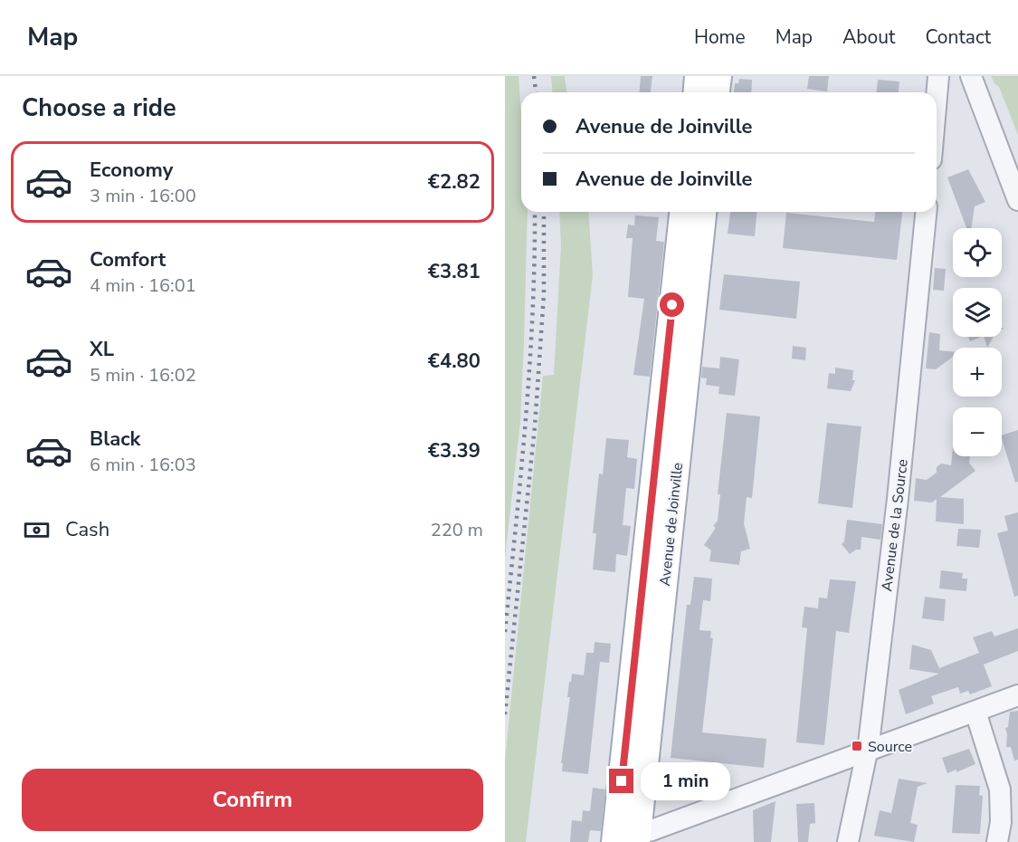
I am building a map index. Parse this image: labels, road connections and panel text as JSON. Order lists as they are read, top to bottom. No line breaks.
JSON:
{"streets":{"main road":["Avenue de Joinville"],"street":["Avenue de la Source"]},"places":{"transit":["Source"]},"page":{"header":"Map","nav":["Home","Map","About","Contact"],"heading":"Choose a ride","banner":["Avenue de Joinville","Avenue de Joinville"],"list":[{"name":"Economy","note":"3 min · 16:00","value":"€2.82"},{"name":"Comfort","note":"4 min · 16:01","value":"€3.81"},{"name":"XL","note":"5 min · 16:02","value":"€4.80"},{"name":"Black","note":"6 min · 16:03","value":"€3.39"}],"map_buttons":["+","−"],"pay":["Cash","220 m"],"buttons":"Confirm","bubble":"1 min"}}
